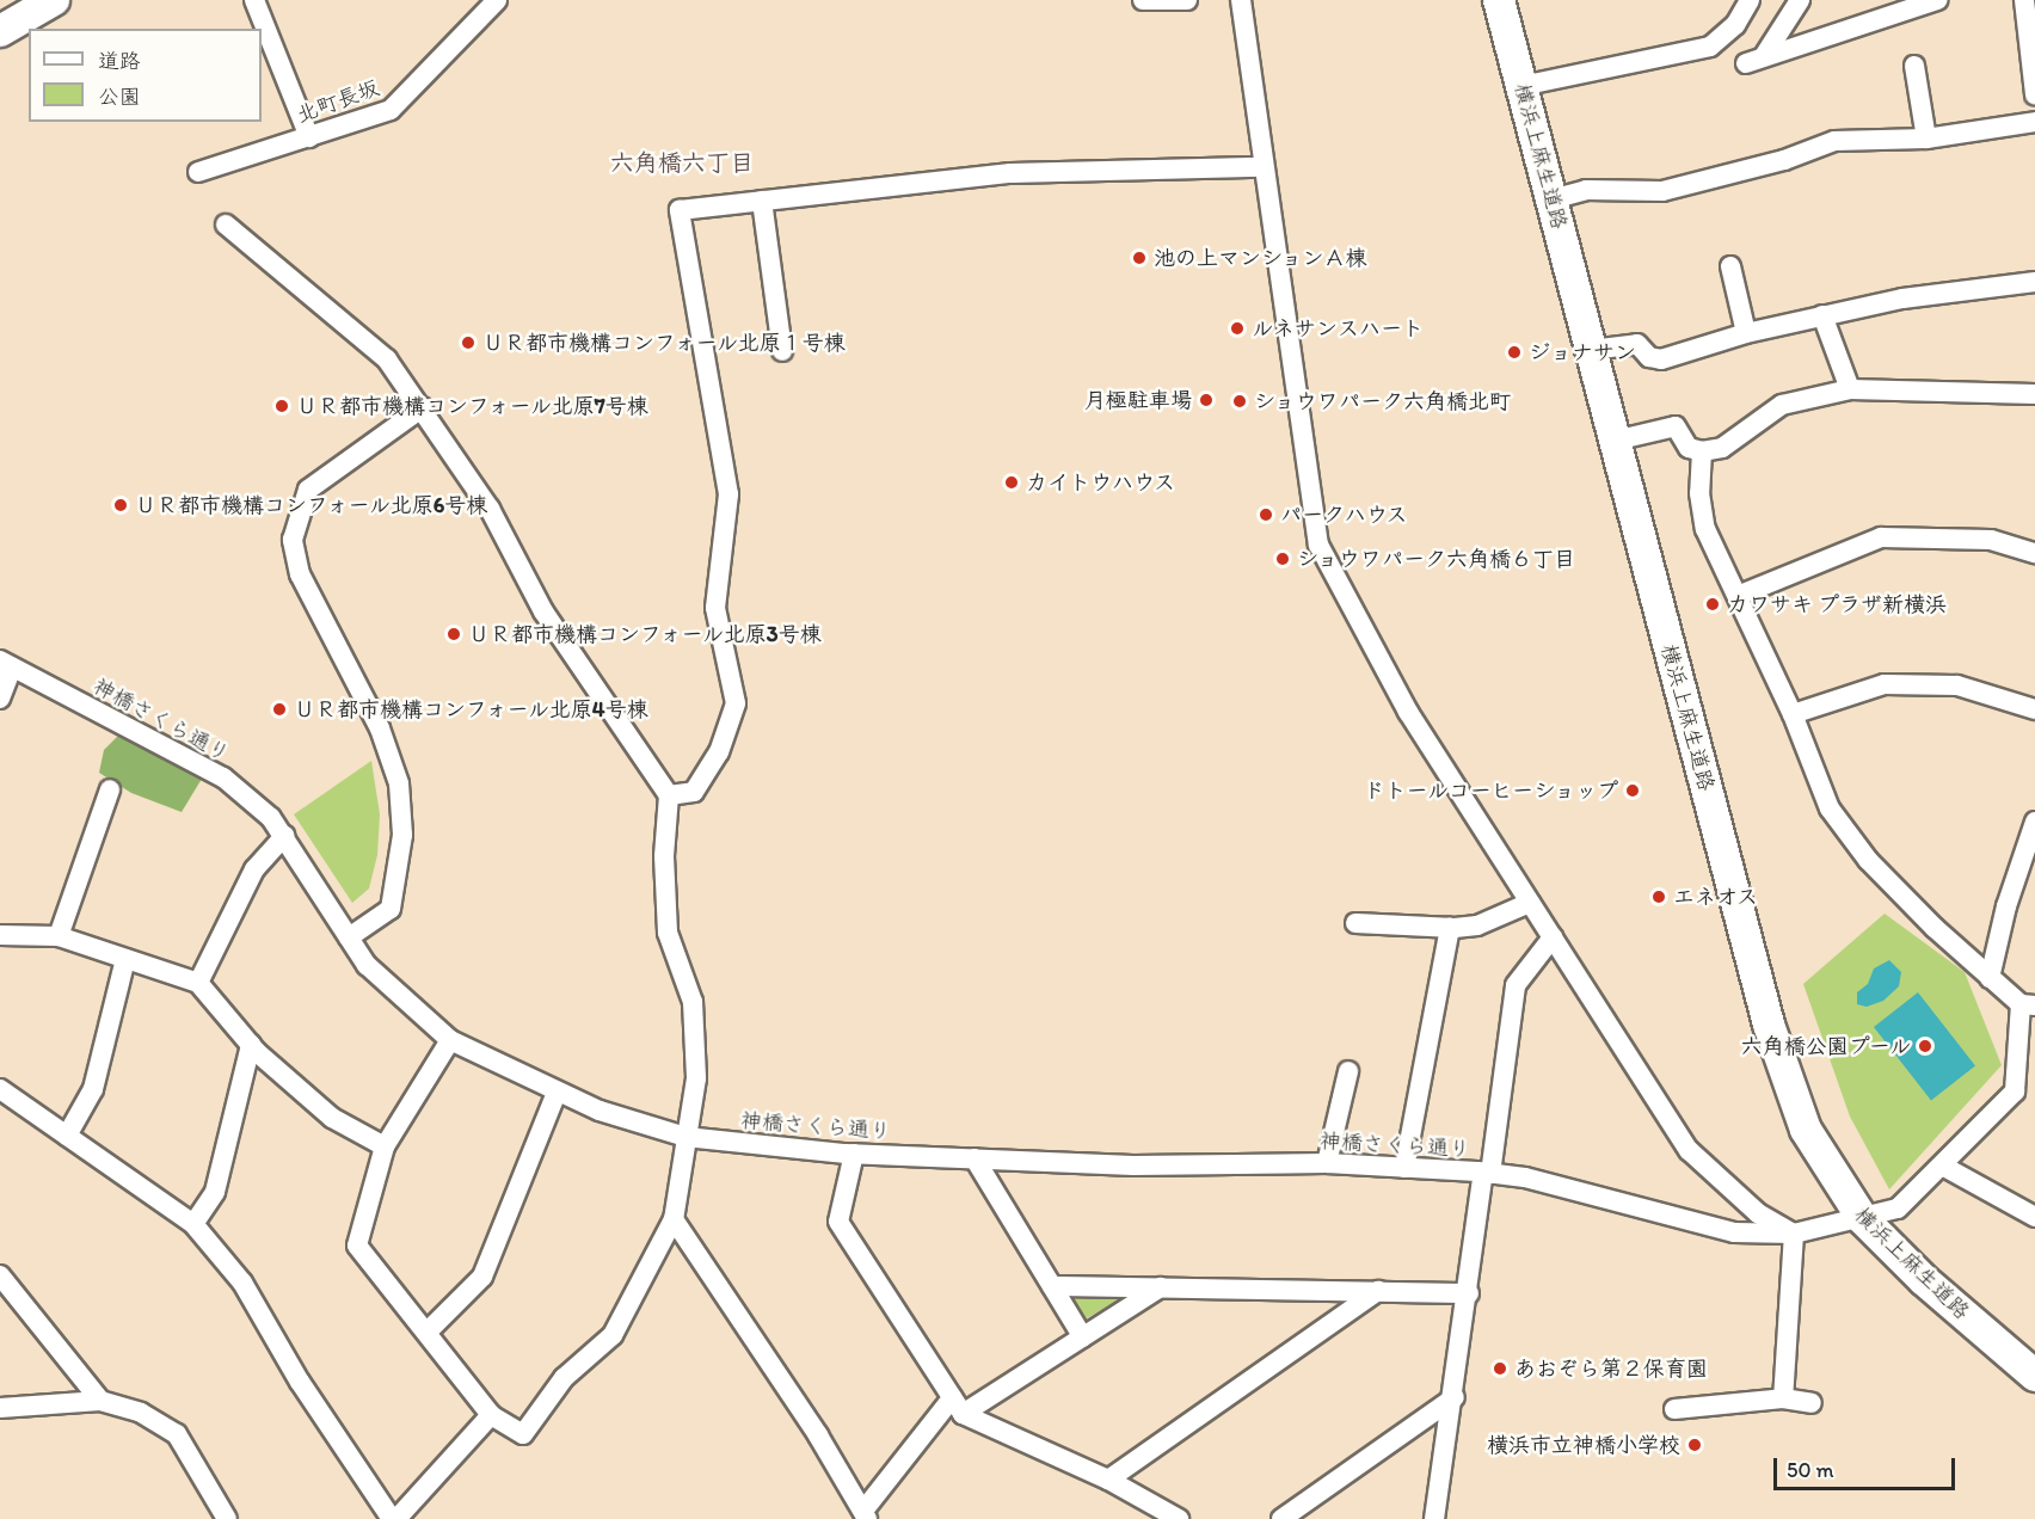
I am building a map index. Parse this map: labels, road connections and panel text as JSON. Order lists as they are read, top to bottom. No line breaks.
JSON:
{"streets":{"main road":["横浜上麻生道路"],"street":["北町長坂","神橋さくら通り"]},"crossings":[["横浜上麻生道路","神橋さくら通り"]],"districts":["六角橋六丁目"],"places":["池の上マンションＡ棟","ルネサンスハート","ＵＲ都市機構コンフォール北原１号棟","ジョナサン","月極駐車場","ショウワパーク六角橋北町","ＵＲ都市機構コンフォール北原7号棟","カイトウハウス","ＵＲ都市機構コンフォール北原6号棟","パークハウス","ショウワパーク六角橋６丁目","カワサキ プラザ新横浜","ＵＲ都市機構コンフォール北原3号棟","ＵＲ都市機構コンフォール北原4号棟","ドトールコーヒーショップ","エネオス","六角橋公園プール","あおぞら第２保育園","横浜市立神橋小学校"],"legend":["道路","公園"],"scale_bar":"50 m"}
